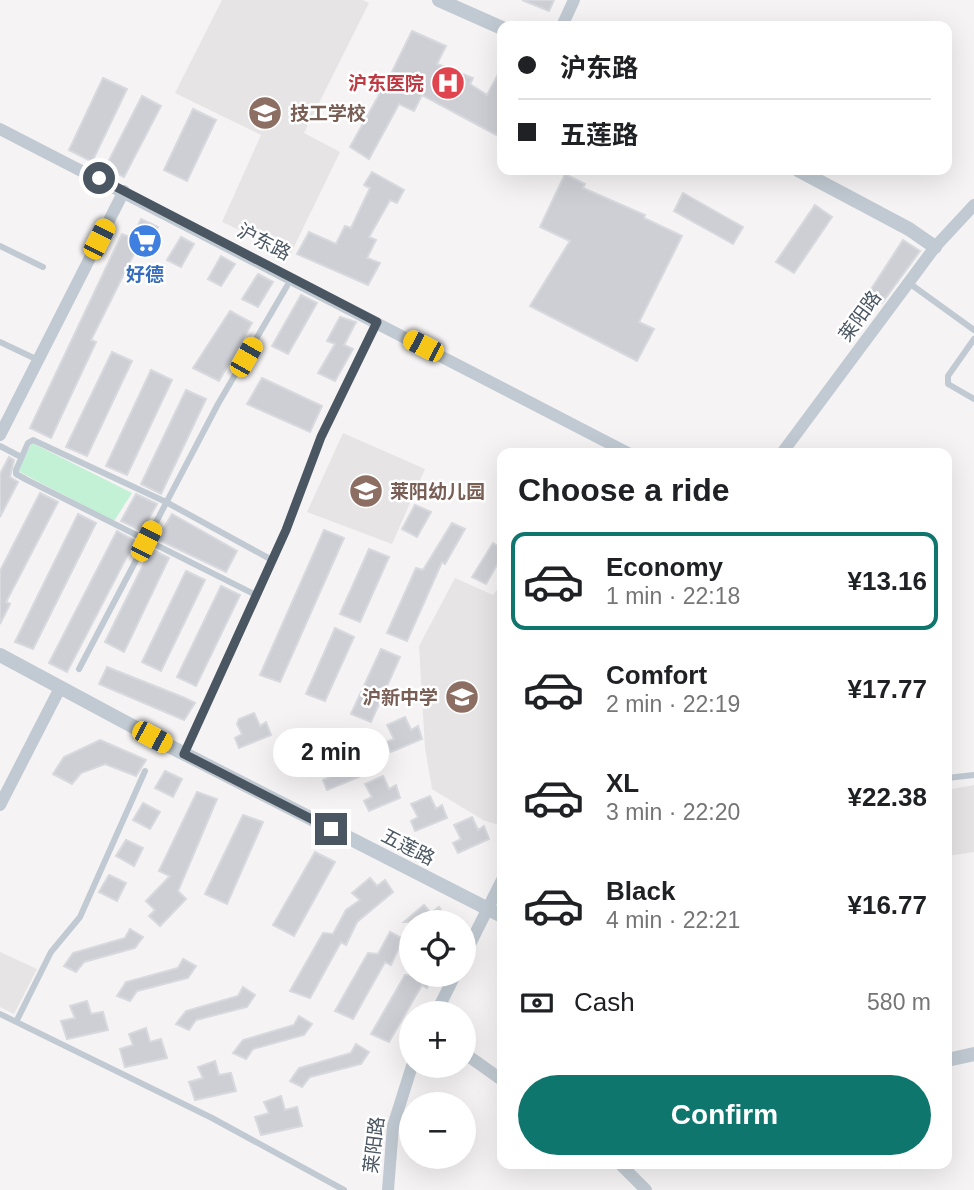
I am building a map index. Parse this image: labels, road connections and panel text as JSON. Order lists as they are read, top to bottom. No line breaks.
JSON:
{"streets":{"street":["沪东路","莱阳路","五莲路"]},"places":{"hospital":["沪东医院"],"school or university":["技工学校","莱阳幼儿园","沪新中学"],"supermarket":["好德"]},"page":{"banner":["沪东路","五莲路"],"heading":"Choose a ride","list":[{"name":"Economy","note":"1 min · 22:18","value":"¥13.16"},{"name":"Comfort","note":"2 min · 22:19","value":"¥17.77"},{"name":"XL","note":"3 min · 22:20","value":"¥22.38"},{"name":"Black","note":"4 min · 22:21","value":"¥16.77"}],"bubble":"2 min","map_buttons":["+","−"],"pay":["Cash","580 m"],"buttons":"Confirm"}}
